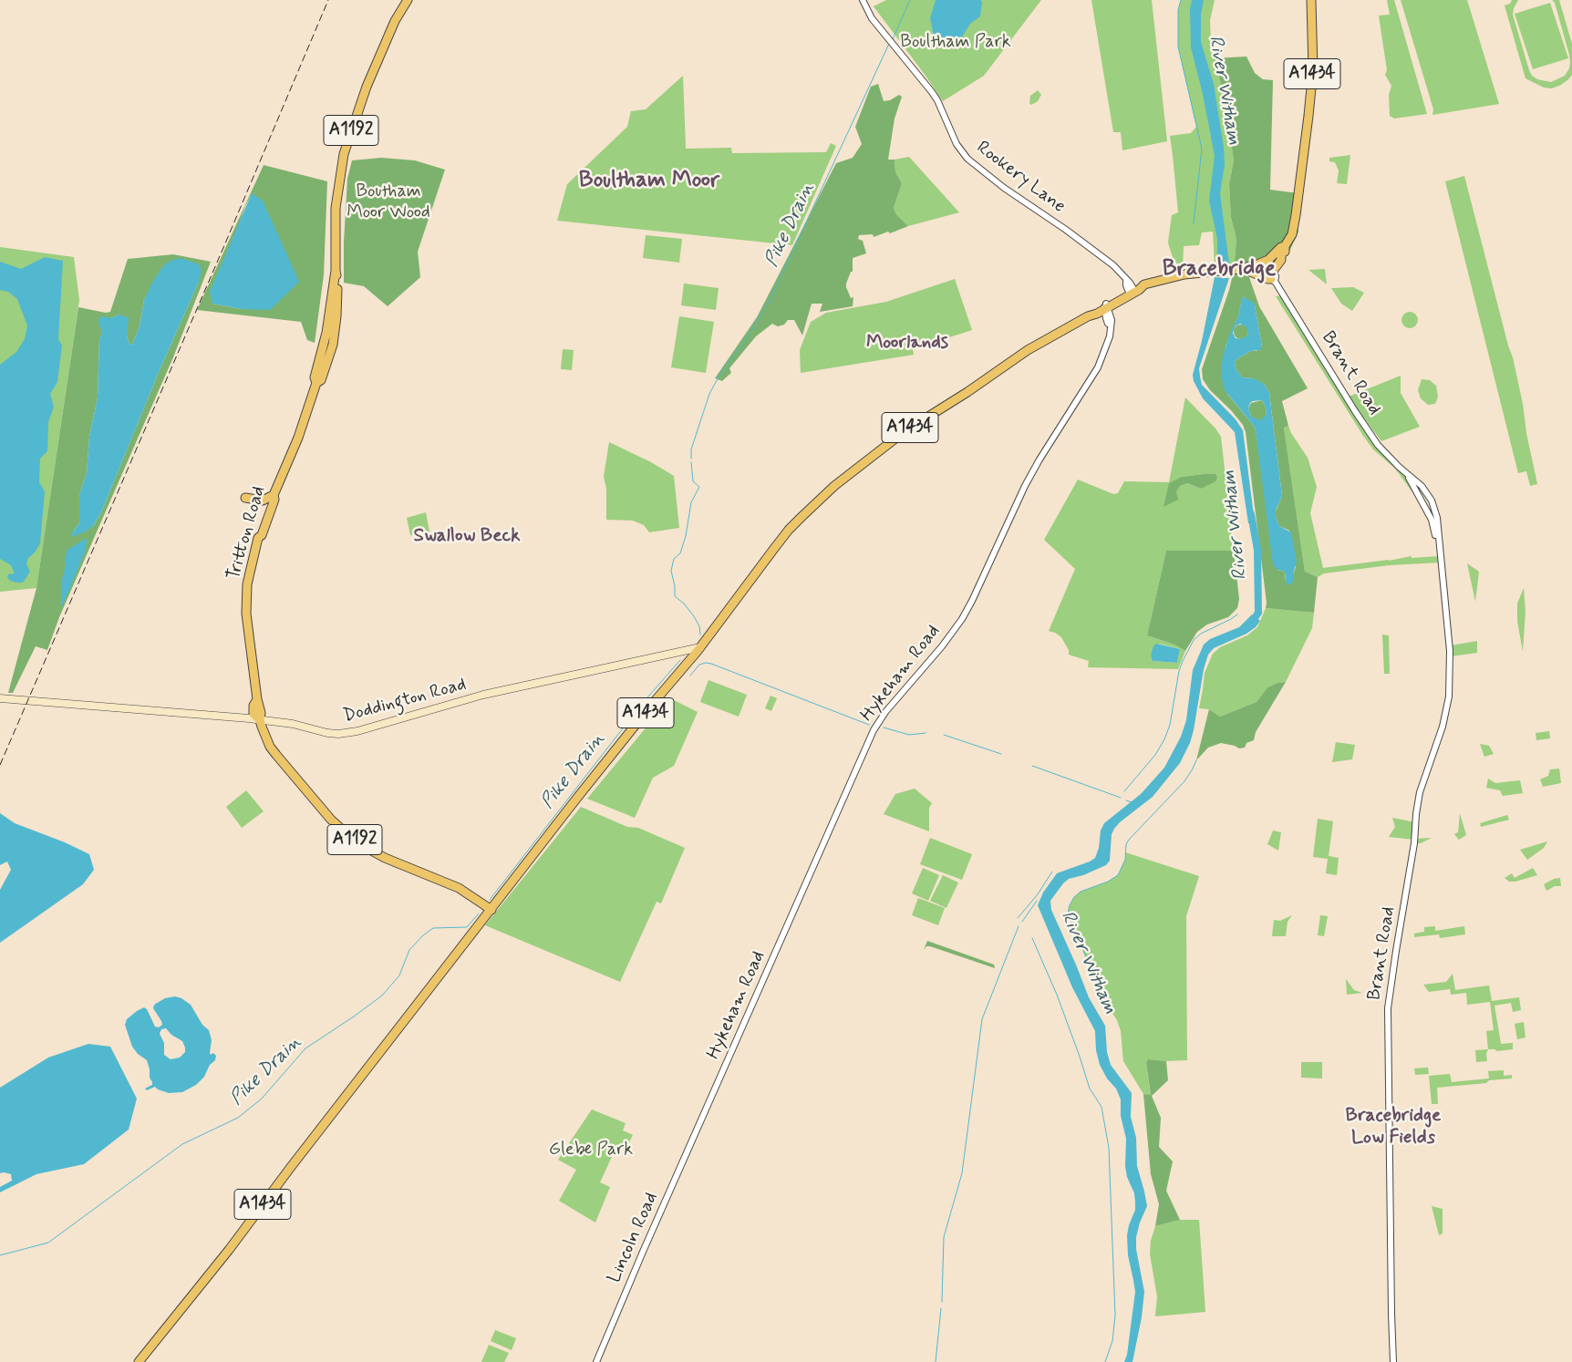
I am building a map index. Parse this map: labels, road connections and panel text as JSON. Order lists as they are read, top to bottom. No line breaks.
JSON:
{"streets":{"main road":["A1434","A1192","Tritton Road","Doddington Road"],"street":["Rookery Lane","Brant Road","Hykeham Road","Lincoln Road"]},"crossings":[["A1434","Rookery Lane"],["A1434","Brant Road"],["A1434","Tritton Road"],["A1434","Doddington Road"],["Tritton Road","Doddington Road"],["Hykeham Road","Lincoln Road"]],"districts":["Boultham Moor","Bracebridge","Moorlands","Swallow Beck","Bracebridge Low Fields"],"water":["River Witham","Pike Drain"],"parks":["Boultham Park","Boutham Moor Wood","Glebe Park"]}
